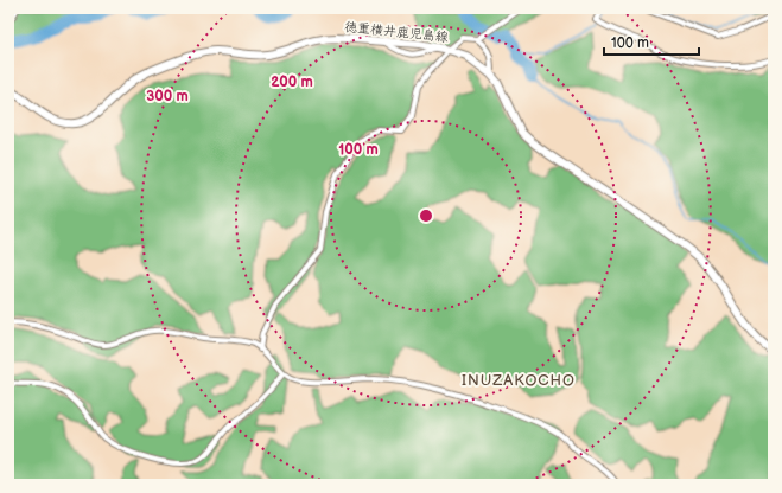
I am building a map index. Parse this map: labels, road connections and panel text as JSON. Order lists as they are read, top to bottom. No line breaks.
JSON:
{"streets":{"main road":["徳重横井鹿児島線"]},"districts":["INUZAKOCHO"],"scale_bar":"100 m","rings":["200 m","300 m","100 m"]}
